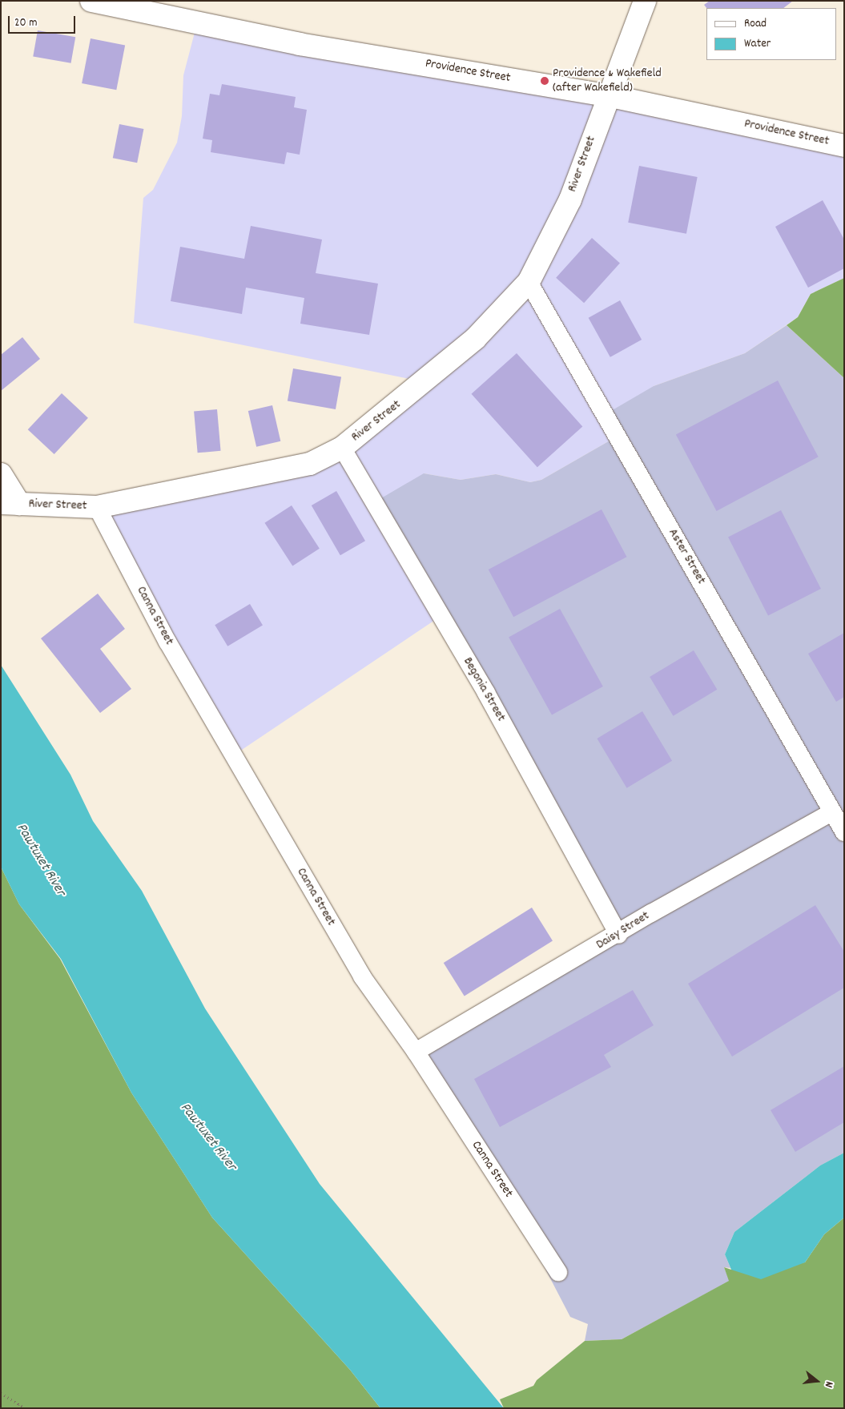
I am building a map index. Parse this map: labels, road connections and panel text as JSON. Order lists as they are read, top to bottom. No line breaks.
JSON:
{"streets":{"main road":["Providence Street","River Street"],"street":["Aster Street","Canna Street","Begonia Street","Daisy Street"]},"crossings":[["Providence Street","River Street"],["River Street","Aster Street"],["River Street","Canna Street"],["River Street","Begonia Street"],["Aster Street","Daisy Street"],["Canna Street","Daisy Street"],["Begonia Street","Daisy Street"]],"water":["Pawtuxet River"],"places":["Providence & Wakefield (after Wakefield)"],"legend":["Road","Water"],"scale_bar":"20 m","north":"right"}
